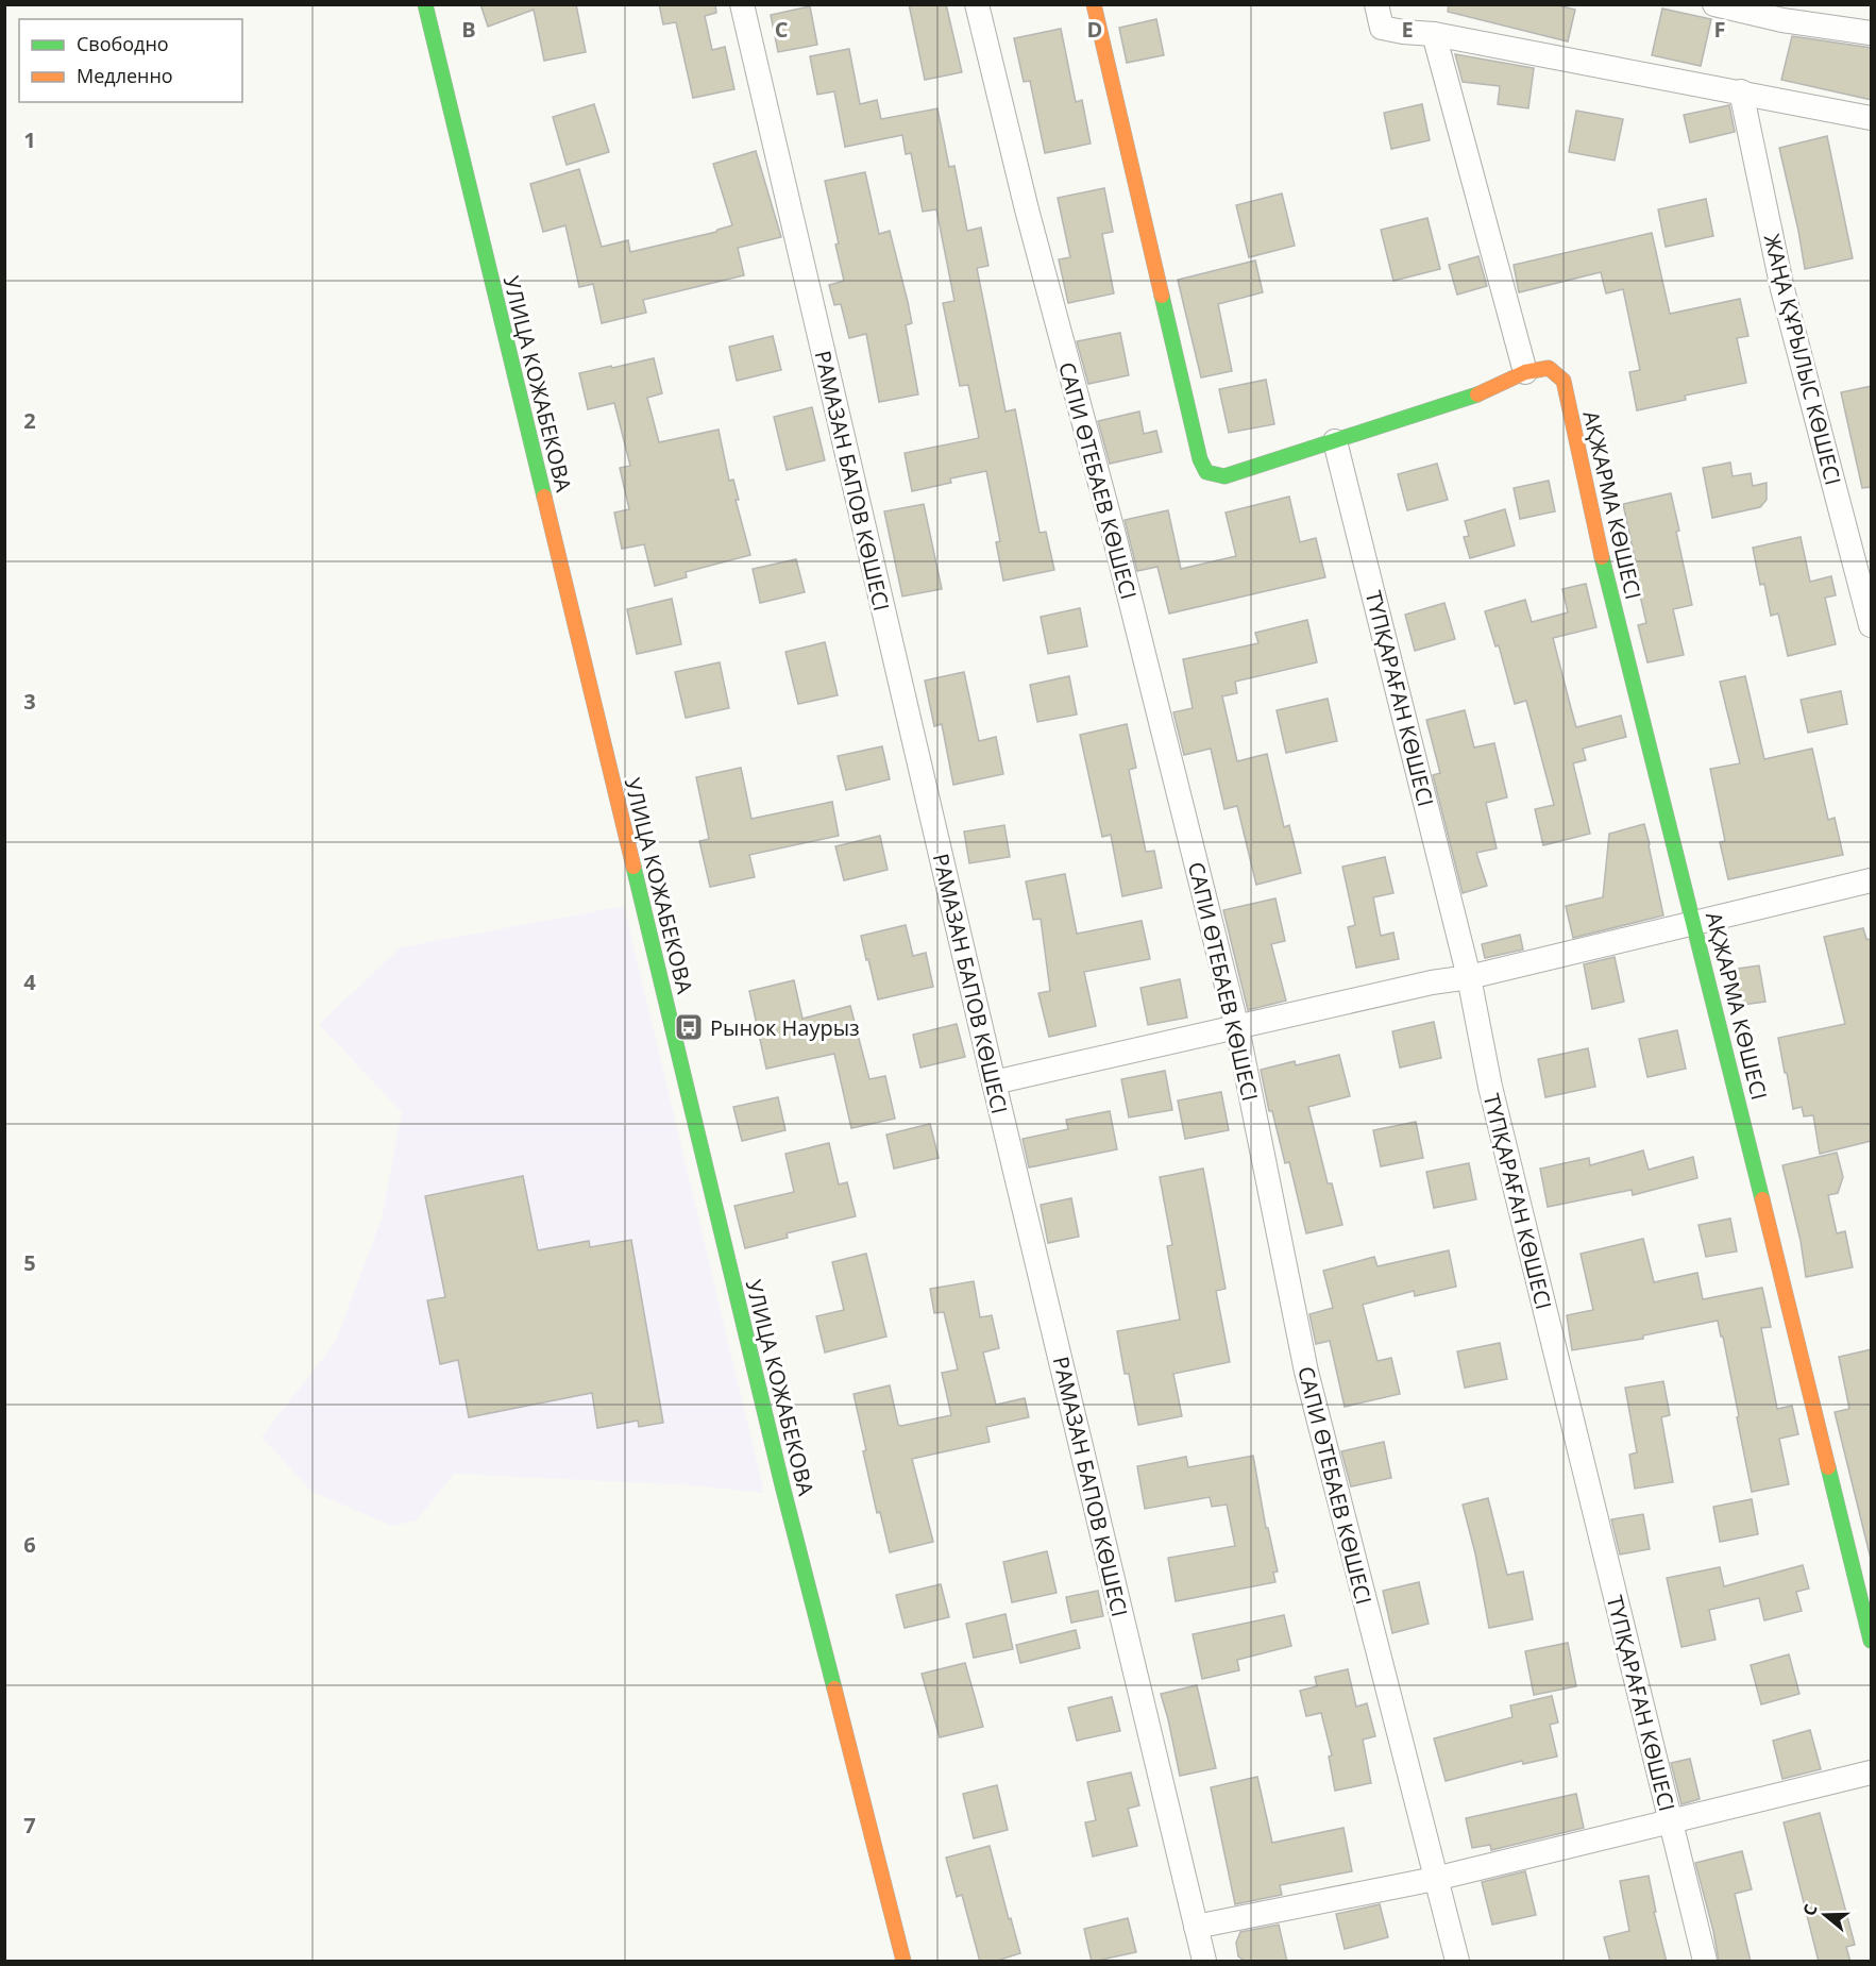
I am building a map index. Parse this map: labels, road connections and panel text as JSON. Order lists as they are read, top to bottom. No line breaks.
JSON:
{"streets":{"street":["ЖАҢА ҚҰРЫЛЫС КӨШЕСІ","УЛИЦА КОЖАБЕКОВА","РАМАЗАН БАПОВ КӨШЕСІ","САПИ ӨТЕБАЕВ КӨШЕСІ","АҚЖАРМА КӨШЕСІ","ТҮПҚАРАҒАН КӨШЕСІ"]},"places":{"bus stop":["Рынок Наурыз"]},"legend":["Свободно","Медленно"],"north":"left","grid":{"columns":["B","C","D","E","F"],"rows":["1","2","3","4","5","6","7"]}}
